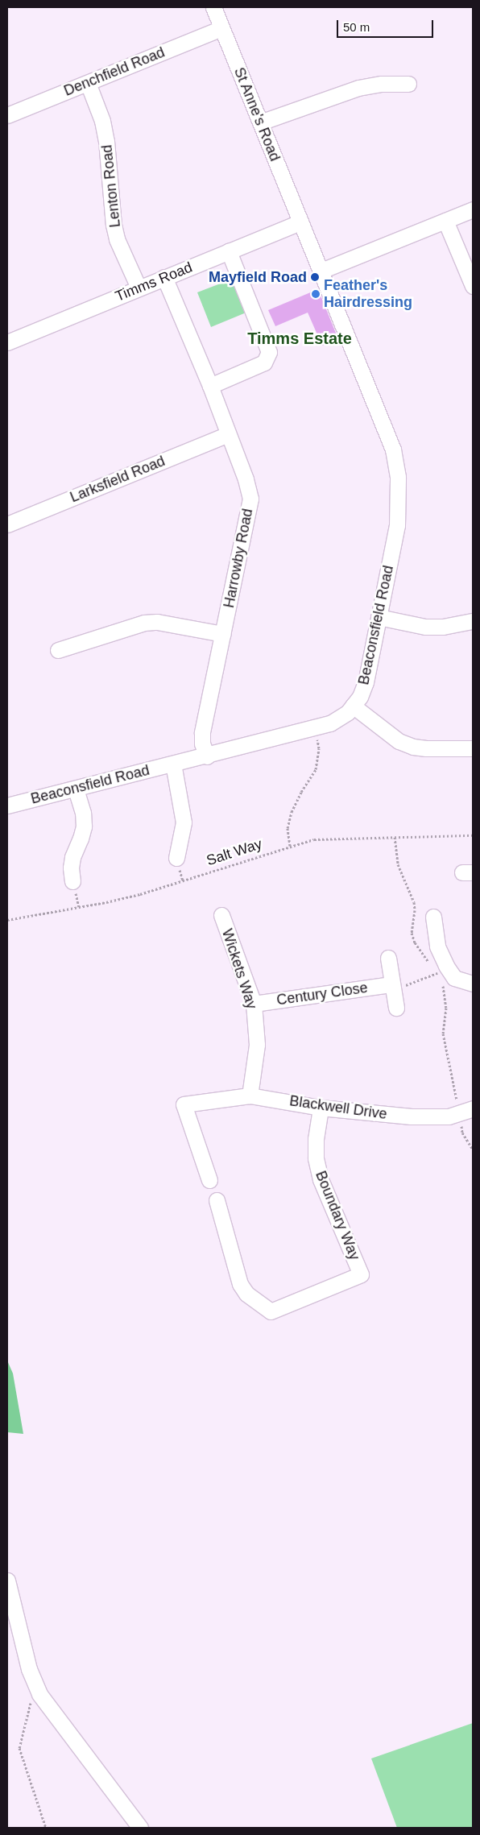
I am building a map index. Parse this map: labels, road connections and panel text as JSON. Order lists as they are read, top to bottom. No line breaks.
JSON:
{"streets":{"street":["Denchfield Road","St Anne's Road","Lenton Road","Timms Road","Larksfield Road","Harrowby Road","Beaconsfield Road","Wickets Way","Century Close","Blackwell Drive","Boundary Way"],"path":["Salt Way"]},"crossings":[["Denchfield Road","St Anne's Road"],["Denchfield Road","Lenton Road"],["St Anne's Road","Timms Road"],["St Anne's Road","Beaconsfield Road"],["Lenton Road","Timms Road"],["Timms Road","Harrowby Road"],["Timms Road","Beaconsfield Road"],["Larksfield Road","Harrowby Road"],["Harrowby Road","Beaconsfield Road"],["Wickets Way","Century Close"],["Wickets Way","Blackwell Drive"],["Blackwell Drive","Boundary Way"]],"districts":["Timms Estate"],"places":["Mayfield Road","Feather's Hairdressing"],"scale_bar":"50 m"}
